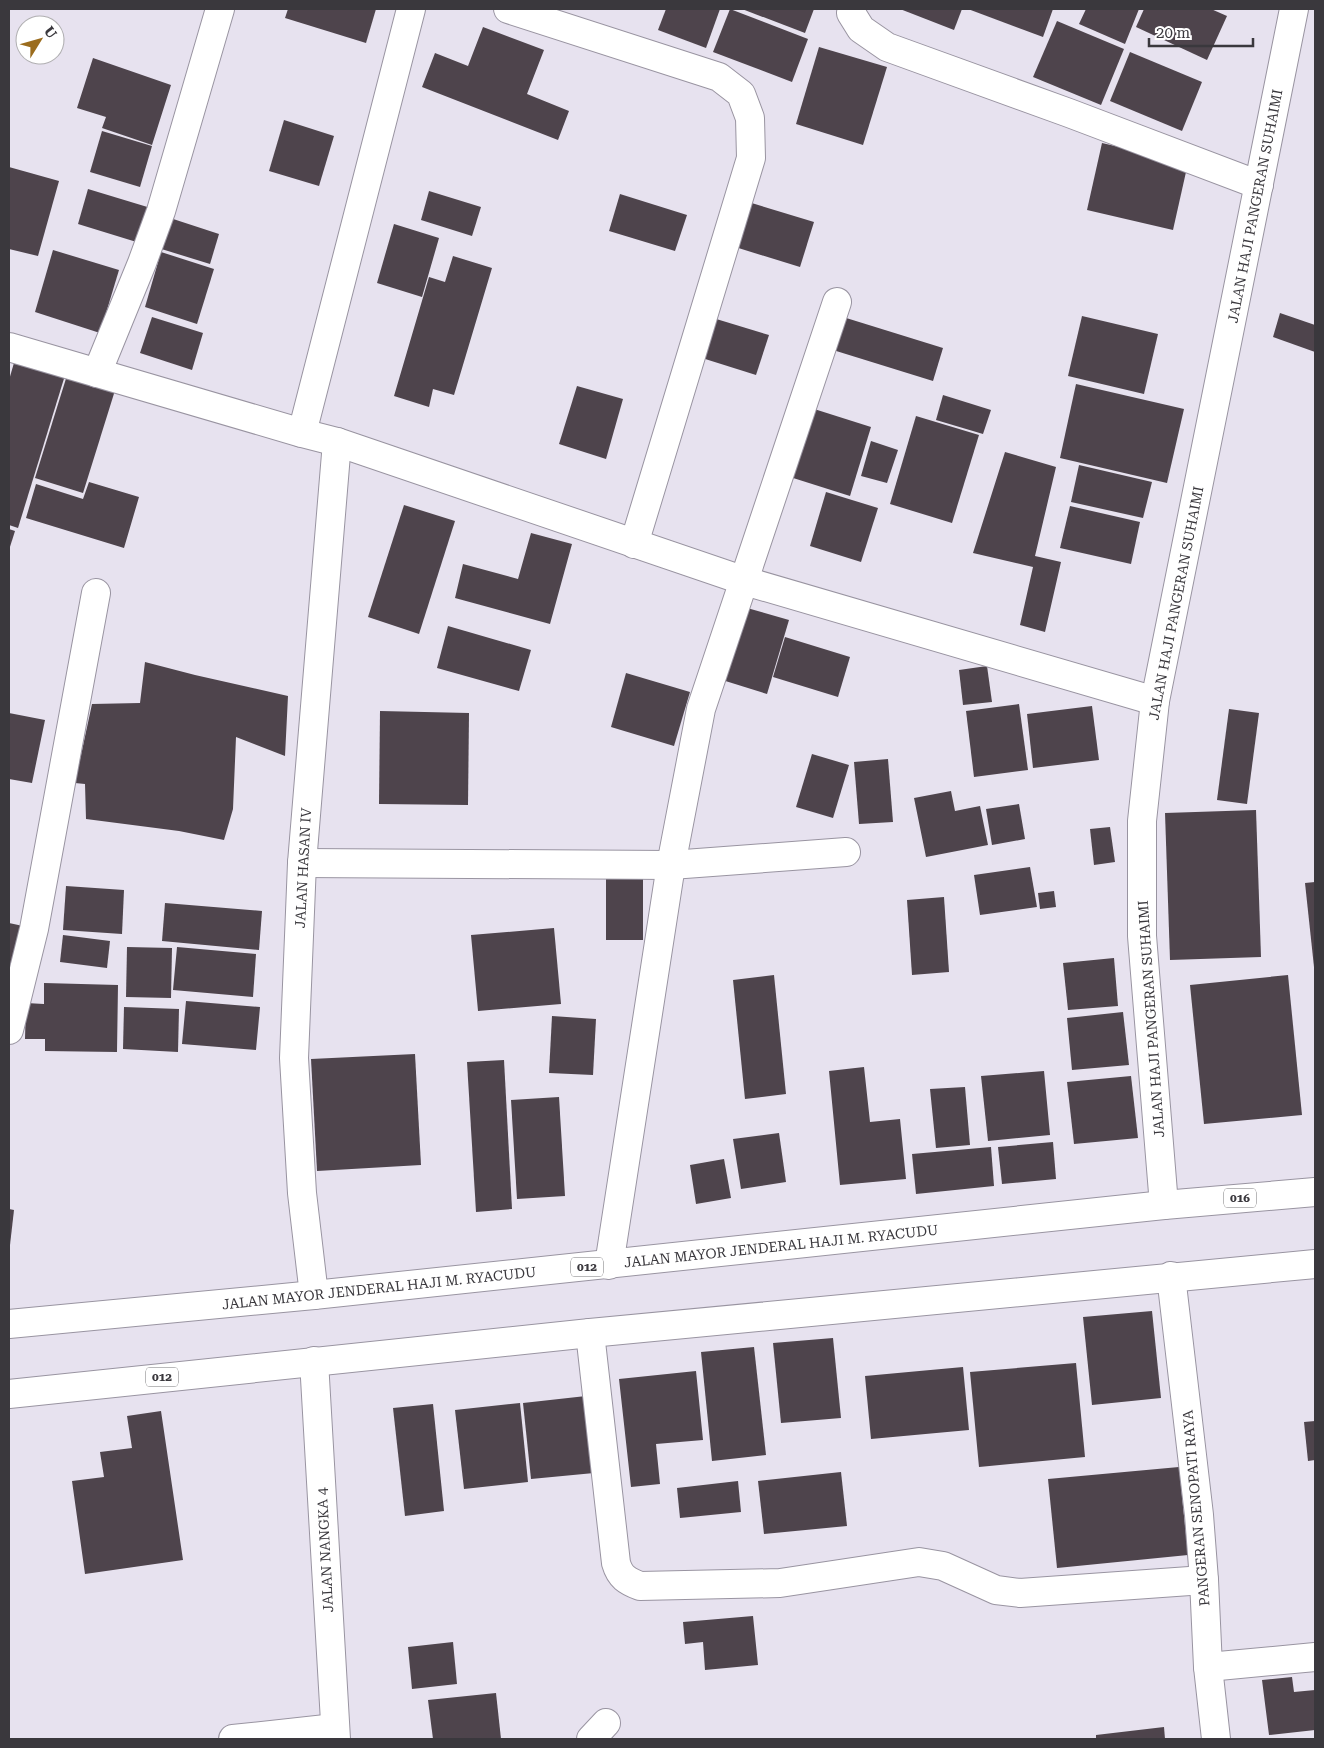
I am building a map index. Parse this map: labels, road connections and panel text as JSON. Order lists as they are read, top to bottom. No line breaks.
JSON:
{"streets":{"street":["JALAN HAJI PANGERAN SUHAIMI","JALAN HASAN IV","016","JALAN MAYOR JENDERAL HAJI M. RYACUDU","012","PANGERAN SENOPATI RAYA","JALAN NANGKA 4"]},"crossings":[["JALAN HAJI PANGERAN SUHAIMI","JALAN MAYOR JENDERAL HAJI M. RYACUDU"],["JALAN HASAN IV","JALAN MAYOR JENDERAL HAJI M. RYACUDU"],["012","PANGERAN SENOPATI RAYA"],["012","JALAN NANGKA 4"]],"scale_bar":"20 m","north":"top right"}
